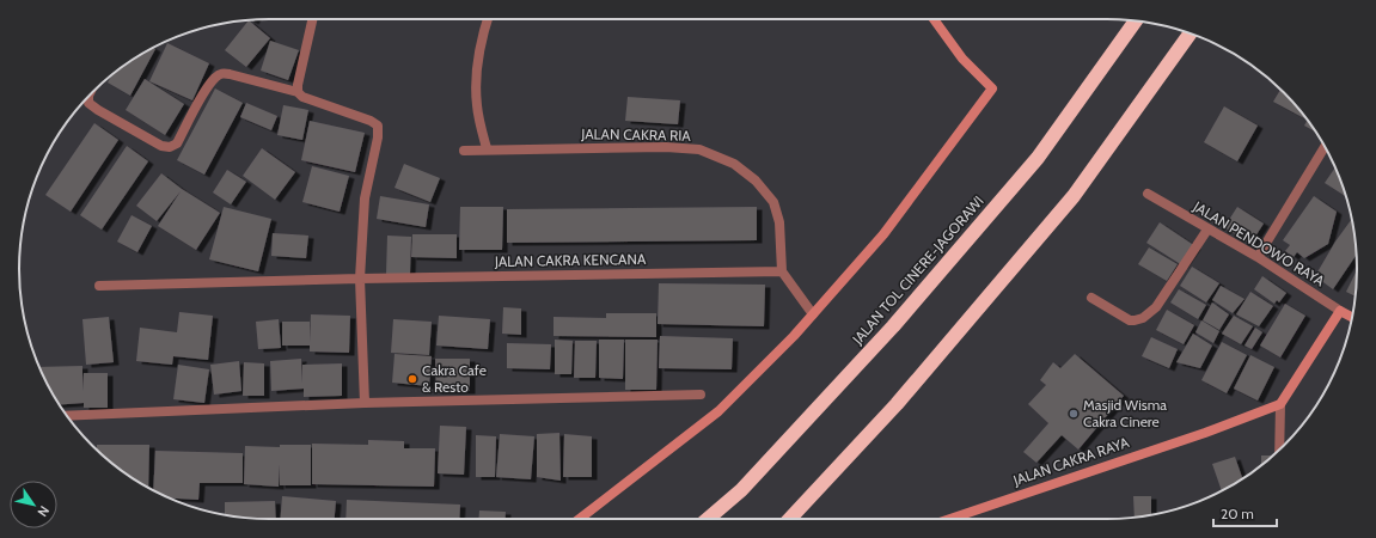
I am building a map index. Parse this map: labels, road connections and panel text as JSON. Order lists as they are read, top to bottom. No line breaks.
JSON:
{"streets":{"highway":["JALAN TOL CINERE-JAGORAWI"],"street":["JALAN CAKRA RIA","JALAN PENDOWO RAYA","JALAN CAKRA KENCANA","JALAN CAKRA RAYA"]},"crossings":[["JALAN CAKRA RIA","JALAN CAKRA KENCANA"]],"places":["Cakra Cafe & Resto","Masjid Wisma Cakra Cinere"],"scale_bar":"20 m","north":"bottom right"}
